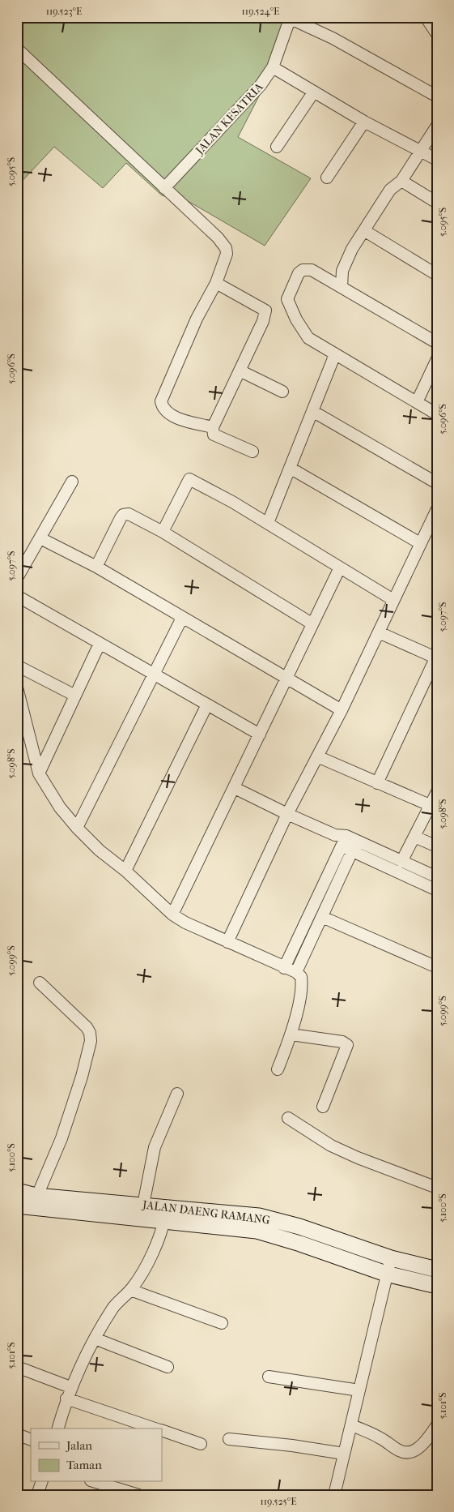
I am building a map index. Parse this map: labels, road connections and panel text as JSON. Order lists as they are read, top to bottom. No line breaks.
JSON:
{"streets":{"main road":["JALAN DAENG RAMANG"],"street":["JALAN KESATRIA"]},"legend":["Jalan","Taman"],"coordinates":["119.523°E","119.524°E","5.095°S","5.096°S","5.097°S","5.098°S","5.099°S","5.100°S","5.101°S","119.525°E"]}
